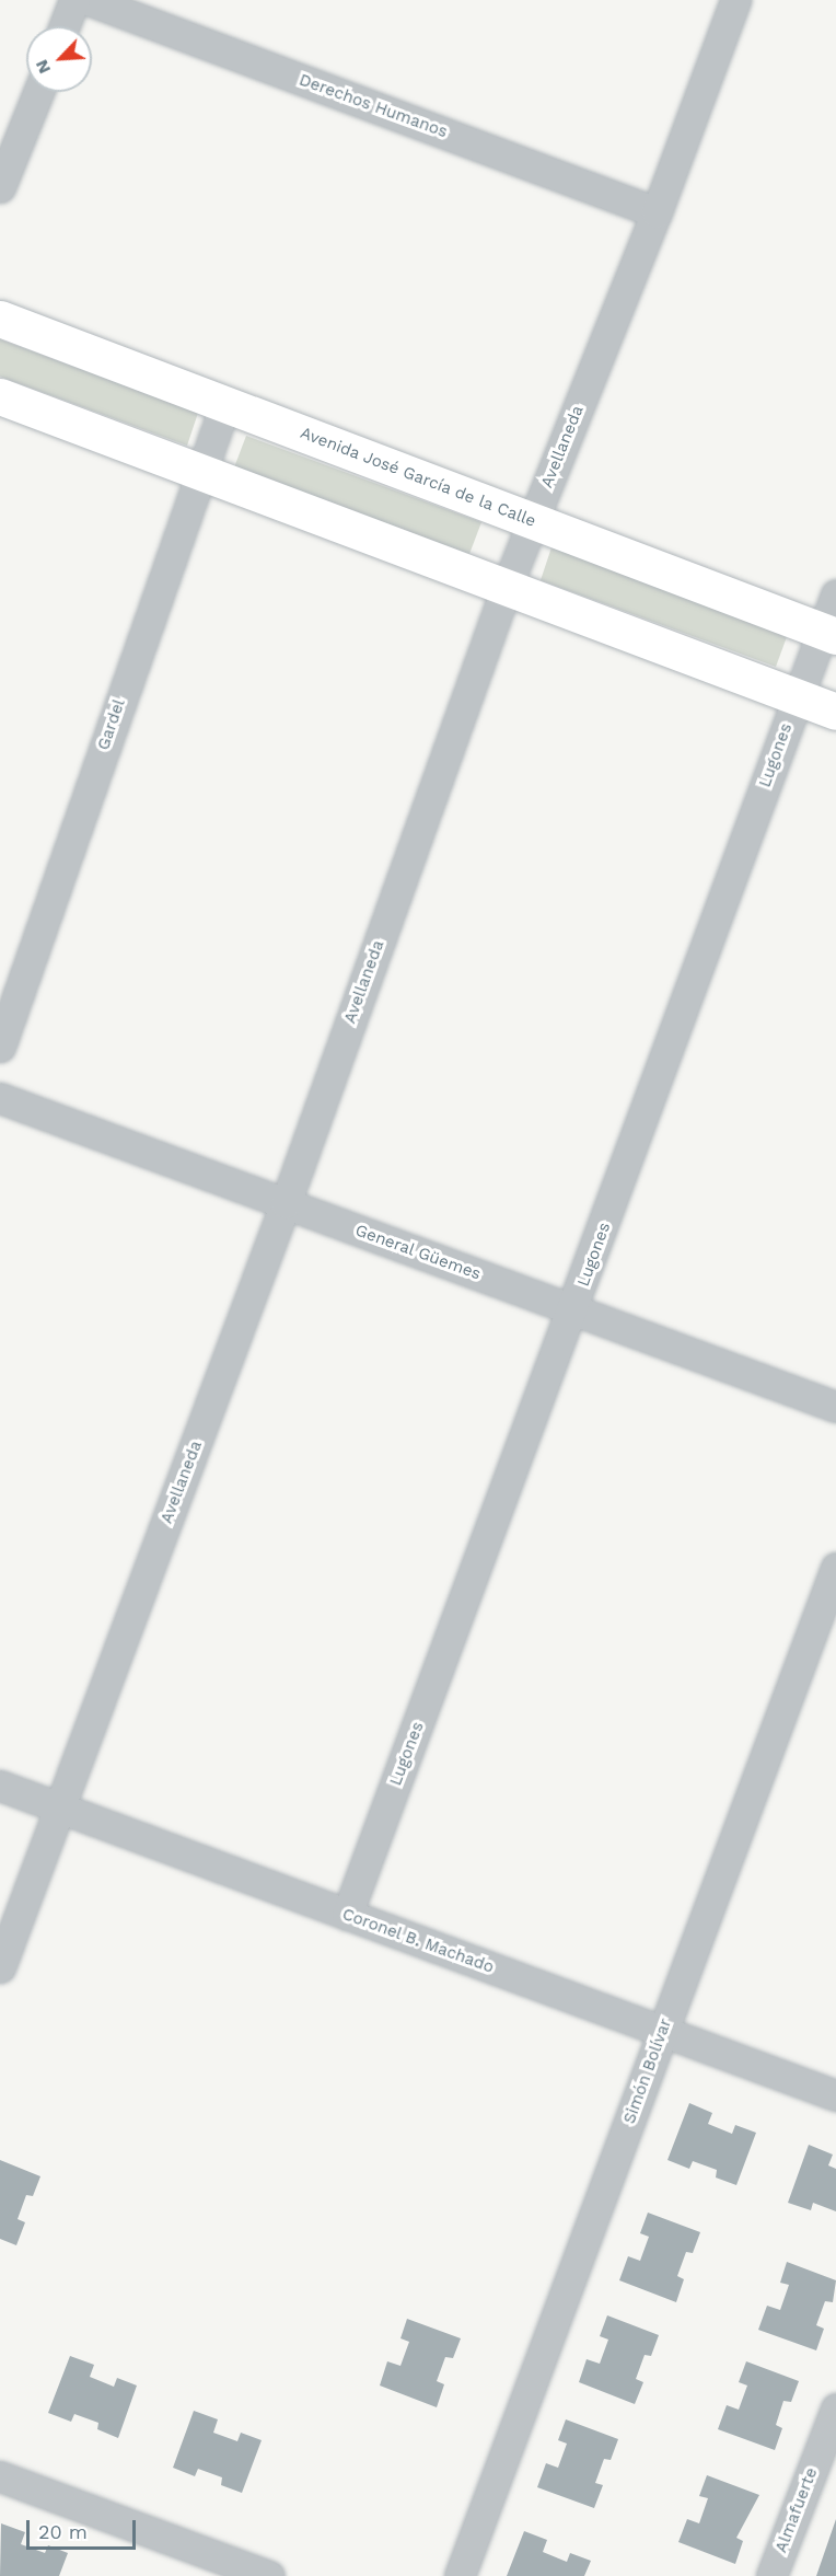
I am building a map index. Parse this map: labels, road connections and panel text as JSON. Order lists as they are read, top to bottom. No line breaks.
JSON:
{"streets":{"main road":["Avenida José García de la Calle"],"street":["Derechos Humanos","Avellaneda","Gardel","Lugones","General Güemes","Coronel B. Machado","Simón Bolívar","Almafuerte"]},"crossings":[["Derechos Humanos","Avellaneda"],["Avellaneda","Avenida José García de la Calle"],["Avellaneda","General Güemes"],["Avellaneda","Coronel B. Machado"],["Avenida José García de la Calle","Gardel"],["Avenida José García de la Calle","Lugones"],["Lugones","General Güemes"],["Lugones","Coronel B. Machado"],["Coronel B. Machado","Simón Bolívar"]],"scale_bar":"20 m","north":"bottom left"}
